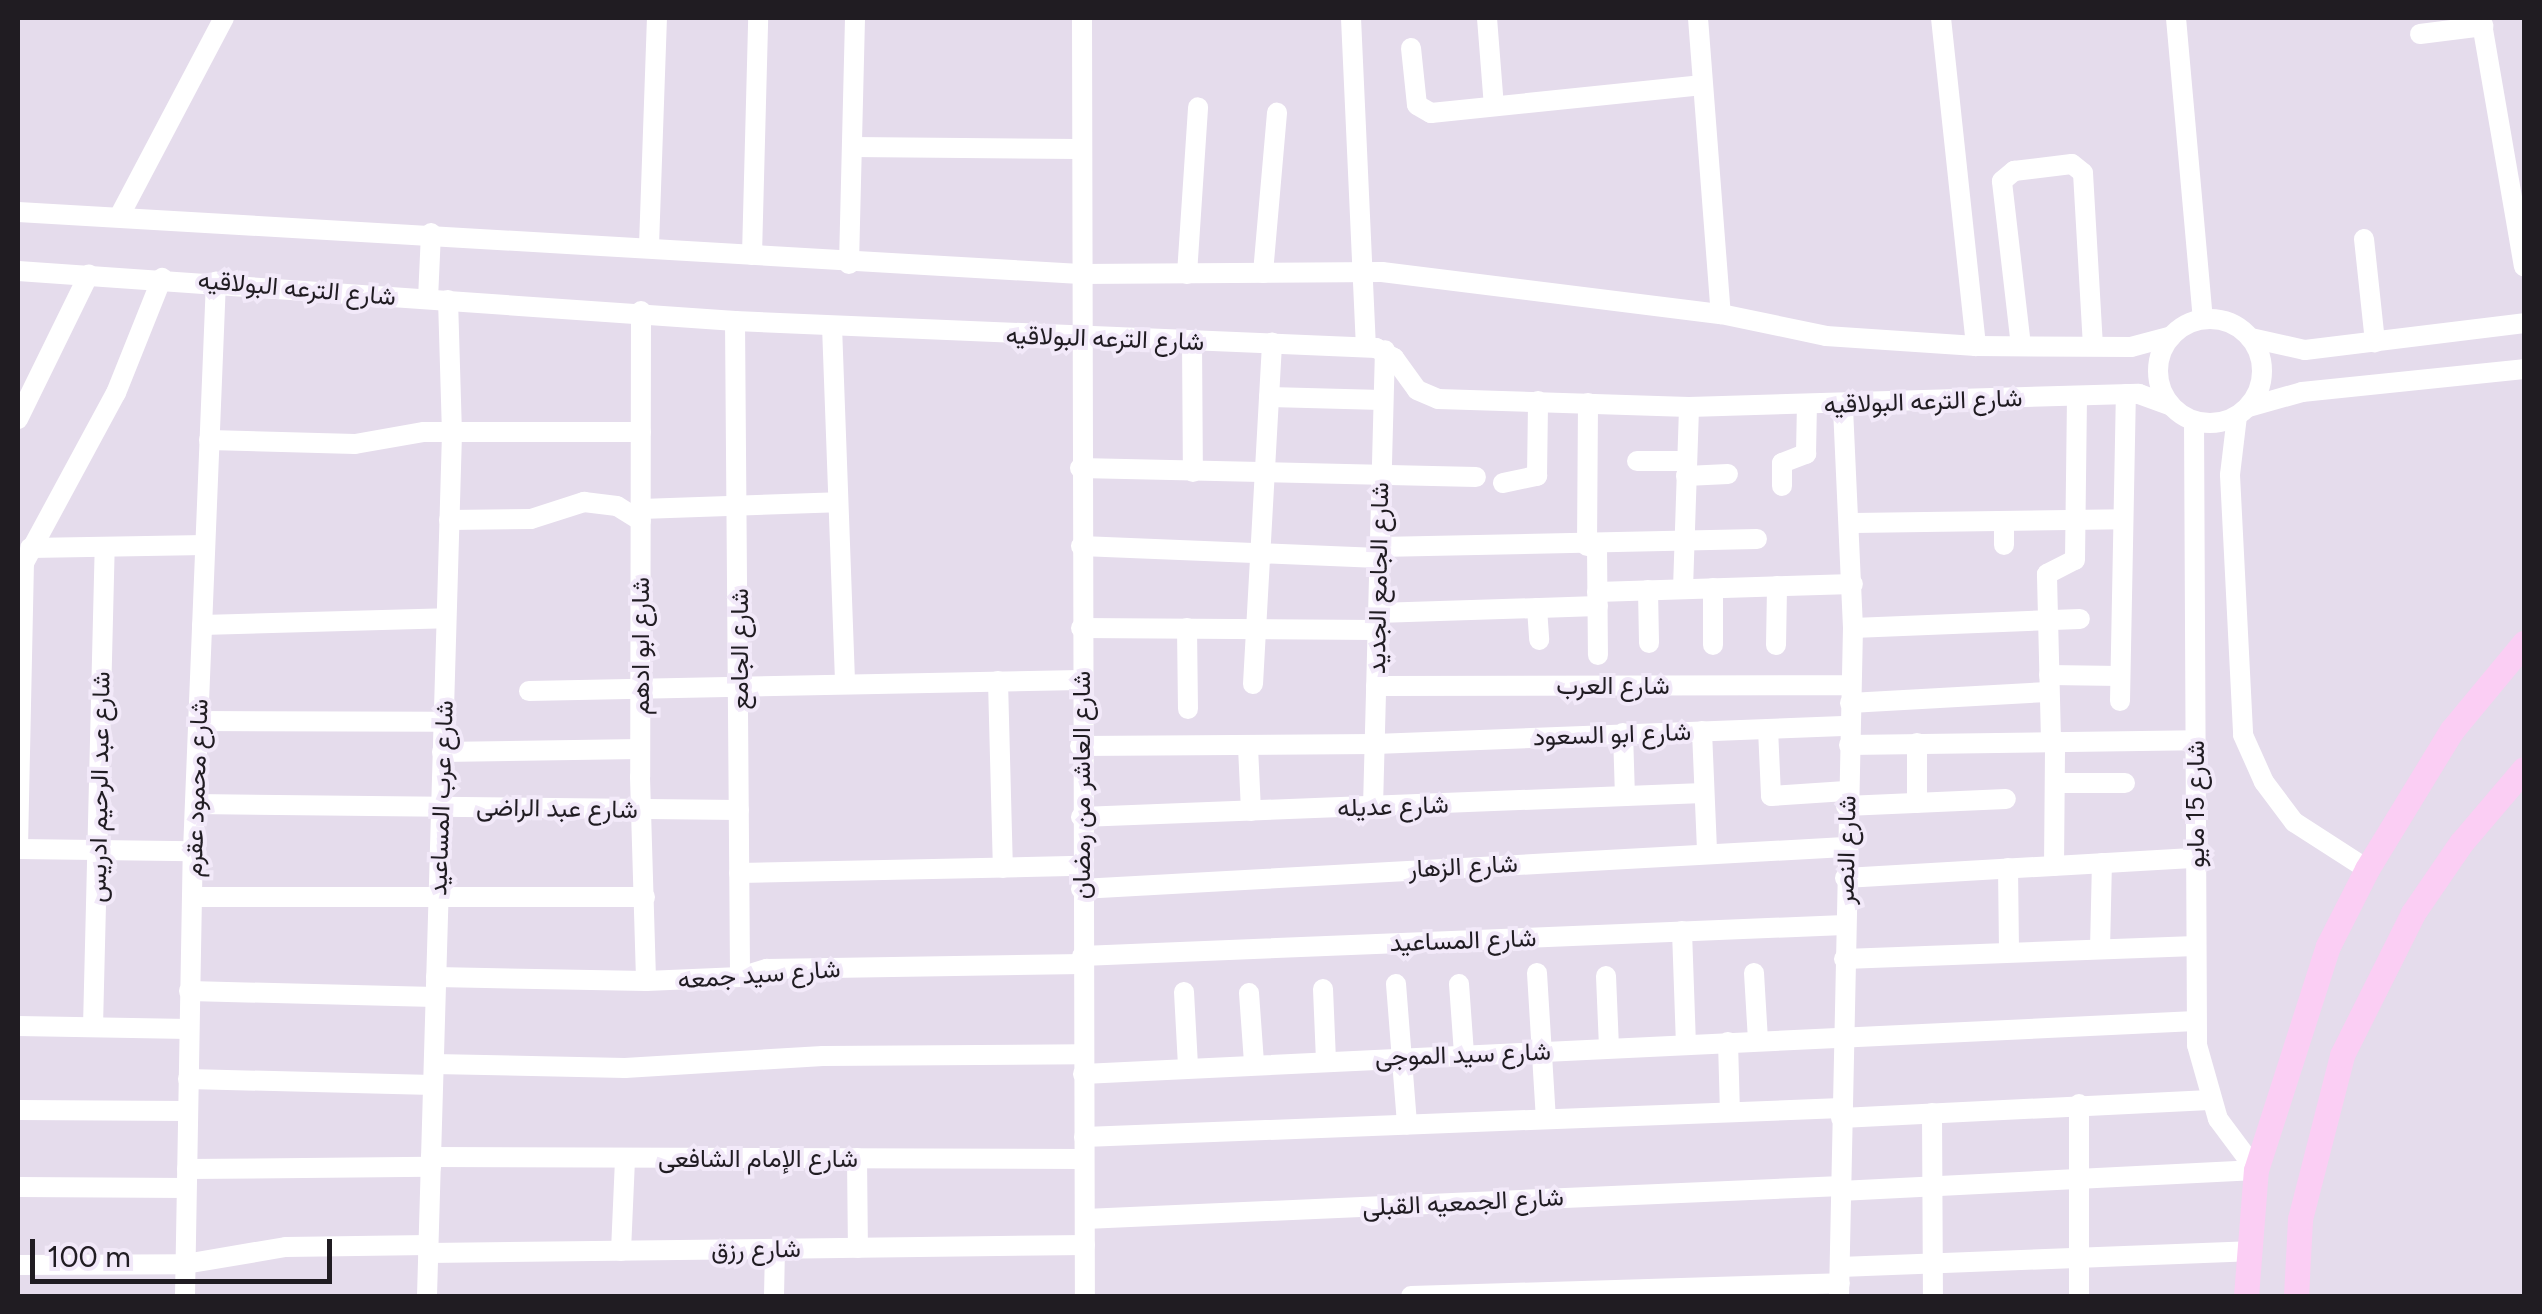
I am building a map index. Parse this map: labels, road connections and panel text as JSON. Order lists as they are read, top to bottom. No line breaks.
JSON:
{"streets":{"street":["شارع الترعه البولاقيه","شارع الجامع الجديد","شارع ابو ادهم","شارع الجامع","شارع العرب","شارع ابو السعود","شارع العاشر من رمضان","شارع عبد الرحيم ادريس","شارع محمود عقرم","شارع عرب المساعيد","شارع 15 مايو","شارع عديله","شارع عبد الراضى","شارع النصر","شارع الزهار","شارع المساعيد","شارع سيد جمعه","شارع سيد الموجى","شارع الإمام الشافعى","شارع الجمعيه القبلى","شارع رزق"]},"crossings":[["شارع الترعه البولاقيه","شارع الجامع الجديد"],["شارع الترعه البولاقيه","شارع ابو ادهم"],["شارع الترعه البولاقيه","شارع الجامع"],["شارع الترعه البولاقيه","شارع العاشر من رمضان"],["شارع الترعه البولاقيه","شارع محمود عقرم"],["شارع الترعه البولاقيه","شارع عرب المساعيد"],["شارع الترعه البولاقيه","شارع 15 مايو"],["شارع الترعه البولاقيه","شارع النصر"],["شارع الجامع الجديد","شارع العرب"],["شارع الجامع الجديد","شارع ابو السعود"],["شارع الجامع الجديد","شارع عديله"],["شارع ابو ادهم","شارع عبد الراضى"],["شارع ابو ادهم","شارع سيد جمعه"],["شارع الجامع","شارع عبد الراضى"],["شارع الجامع","شارع سيد جمعه"],["شارع العرب","شارع النصر"],["شارع ابو السعود","شارع العاشر من رمضان"],["شارع ابو السعود","شارع 15 مايو"],["شارع ابو السعود","شارع النصر"],["شارع العاشر من رمضان","شارع عديله"],["شارع العاشر من رمضان","شارع الزهار"],["شارع العاشر من رمضان","شارع المساعيد"],["شارع العاشر من رمضان","شارع سيد جمعه"],["شارع العاشر من رمضان","شارع سيد الموجى"],["شارع العاشر من رمضان","شارع الإمام الشافعى"],["شارع العاشر من رمضان","شارع الجمعيه القبلى"],["شارع العاشر من رمضان","شارع رزق"],["شارع محمود عقرم","شارع عبد الراضى"],["شارع محمود عقرم","شارع سيد جمعه"],["شارع محمود عقرم","شارع سيد الموجى"],["شارع محمود عقرم","شارع الإمام الشافعى"],["شارع محمود عقرم","شارع رزق"],["شارع عرب المساعيد","شارع عبد الراضى"],["شارع عرب المساعيد","شارع سيد جمعه"],["شارع عرب المساعيد","شارع سيد الموجى"],["شارع عرب المساعيد","شارع الإمام الشافعى"],["شارع عرب المساعيد","شارع رزق"],["شارع 15 مايو","شارع سيد الموجى"],["شارع 15 مايو","شارع الجمعيه القبلى"],["شارع النصر","شارع الزهار"],["شارع النصر","شارع المساعيد"],["شارع النصر","شارع سيد الموجى"],["شارع النصر","شارع الجمعيه القبلى"],["شارع المساعيد","شارع سيد جمعه"]],"scale_bar":"100 m"}
